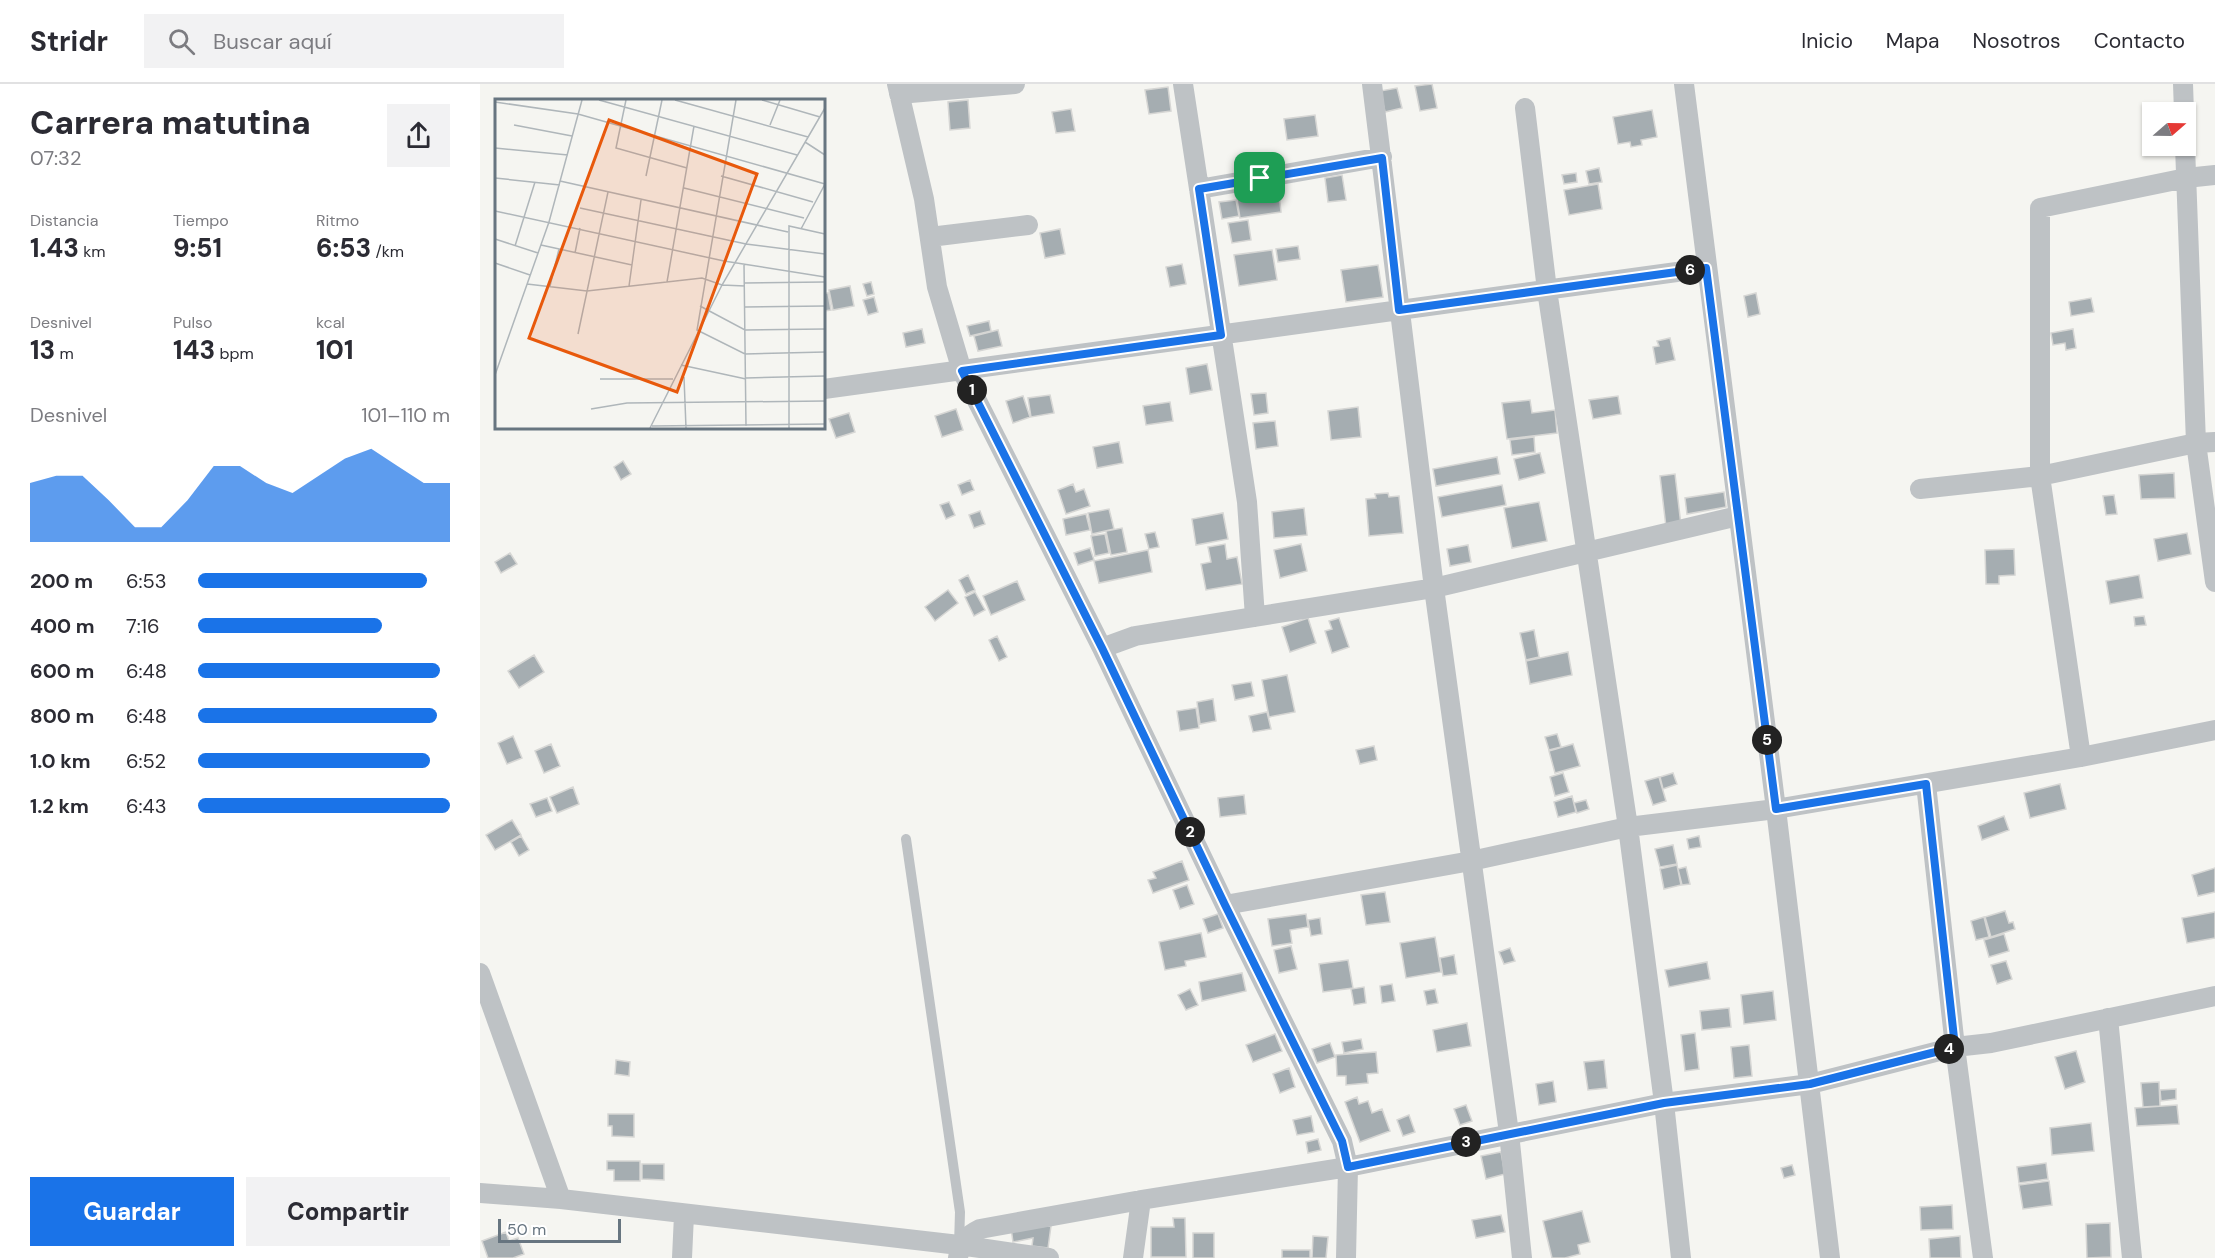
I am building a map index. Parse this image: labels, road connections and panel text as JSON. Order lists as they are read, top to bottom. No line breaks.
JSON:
{"scale_bar":"50 m","north":"right","page":{"header":"Stridr","search":"Buscar aquí","nav":["Inicio","Mapa","Nosotros","Contacto"],"heading":["Carrera matutina","07:32"],"stats":[["Distancia","1.43 km"],["Tiempo","9:51"],["Ritmo","6:53 /km"],["Desnivel","13 m"],["Pulso","143 bpm"],["kcal","101"]],"pins":["6","1","5","2","4","3"],"chart":["Desnivel","101–110 m"],"list":[{"name":"200 m","note":"6:53"},{"name":"400 m","note":"7:16"},{"name":"600 m","note":"6:48"},{"name":"800 m","note":"6:48"},{"name":"1.0 km","note":"6:52"},{"name":"1.2 km","note":"6:43"}],"buttons":["Guardar","Compartir"],"scale":"50 m"}}
